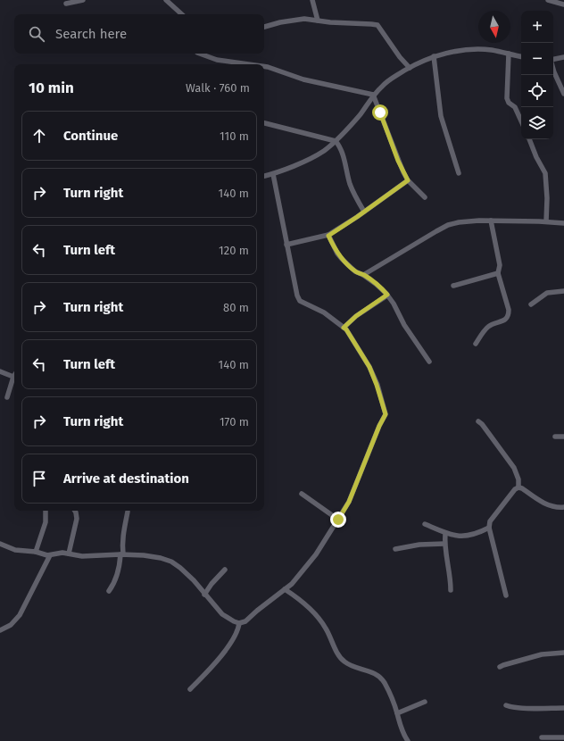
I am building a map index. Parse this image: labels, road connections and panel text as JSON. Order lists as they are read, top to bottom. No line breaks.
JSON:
{"north":"bottom","page":{"map_buttons":["+","−"],"search":"Search here","heading":["10 min","Walk · 760 m"],"list":[["Continue","110 m"],["Turn right","140 m"],["Turn left","120 m"],["Turn right","80 m"],["Turn left","140 m"],["Turn right","170 m"],"Arrive at destination"]}}
